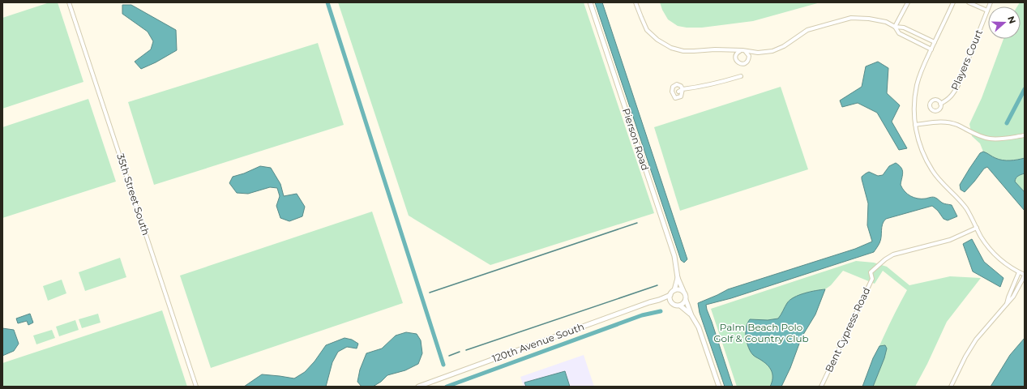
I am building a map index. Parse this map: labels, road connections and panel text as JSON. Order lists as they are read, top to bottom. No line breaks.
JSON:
{"streets":{"street":["Players Court","Pierson Road","35th Street South","Bent Cypress Road","120th Avenue South"]},"crossings":[["Pierson Road","120th Avenue South"]],"parks":["Palm Beach Polo Golf & Country Club"],"north":"right"}
